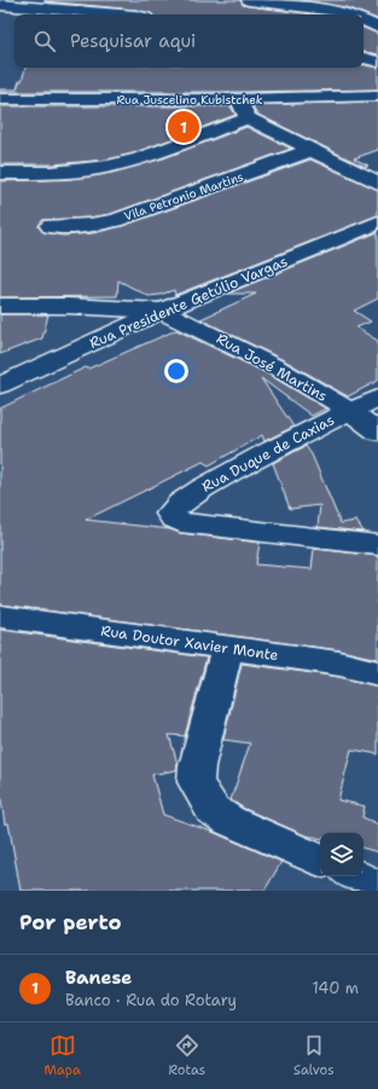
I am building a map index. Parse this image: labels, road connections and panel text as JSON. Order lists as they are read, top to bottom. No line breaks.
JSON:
{"streets":{"street":["Rua Juscelino Kubistchek","Vila Petronio Martins","Rua Presidente Getúlio Vargas","Rua José Martins","Rua Duque de Caxias","Rua Doutor Xavier Monte"]},"crossings":[["Rua Presidente Getúlio Vargas","Rua José Martins"],["Rua José Martins","Rua Duque de Caxias"]],"page":{"search":"Pesquisar aqui","pins":"1","heading":"Por perto","list":[{"mark":"1","name":"Banese","note":"Banco · Rua do Rotary","value":"140 m"}],"nav":["Mapa","Rotas","Salvos"]}}
